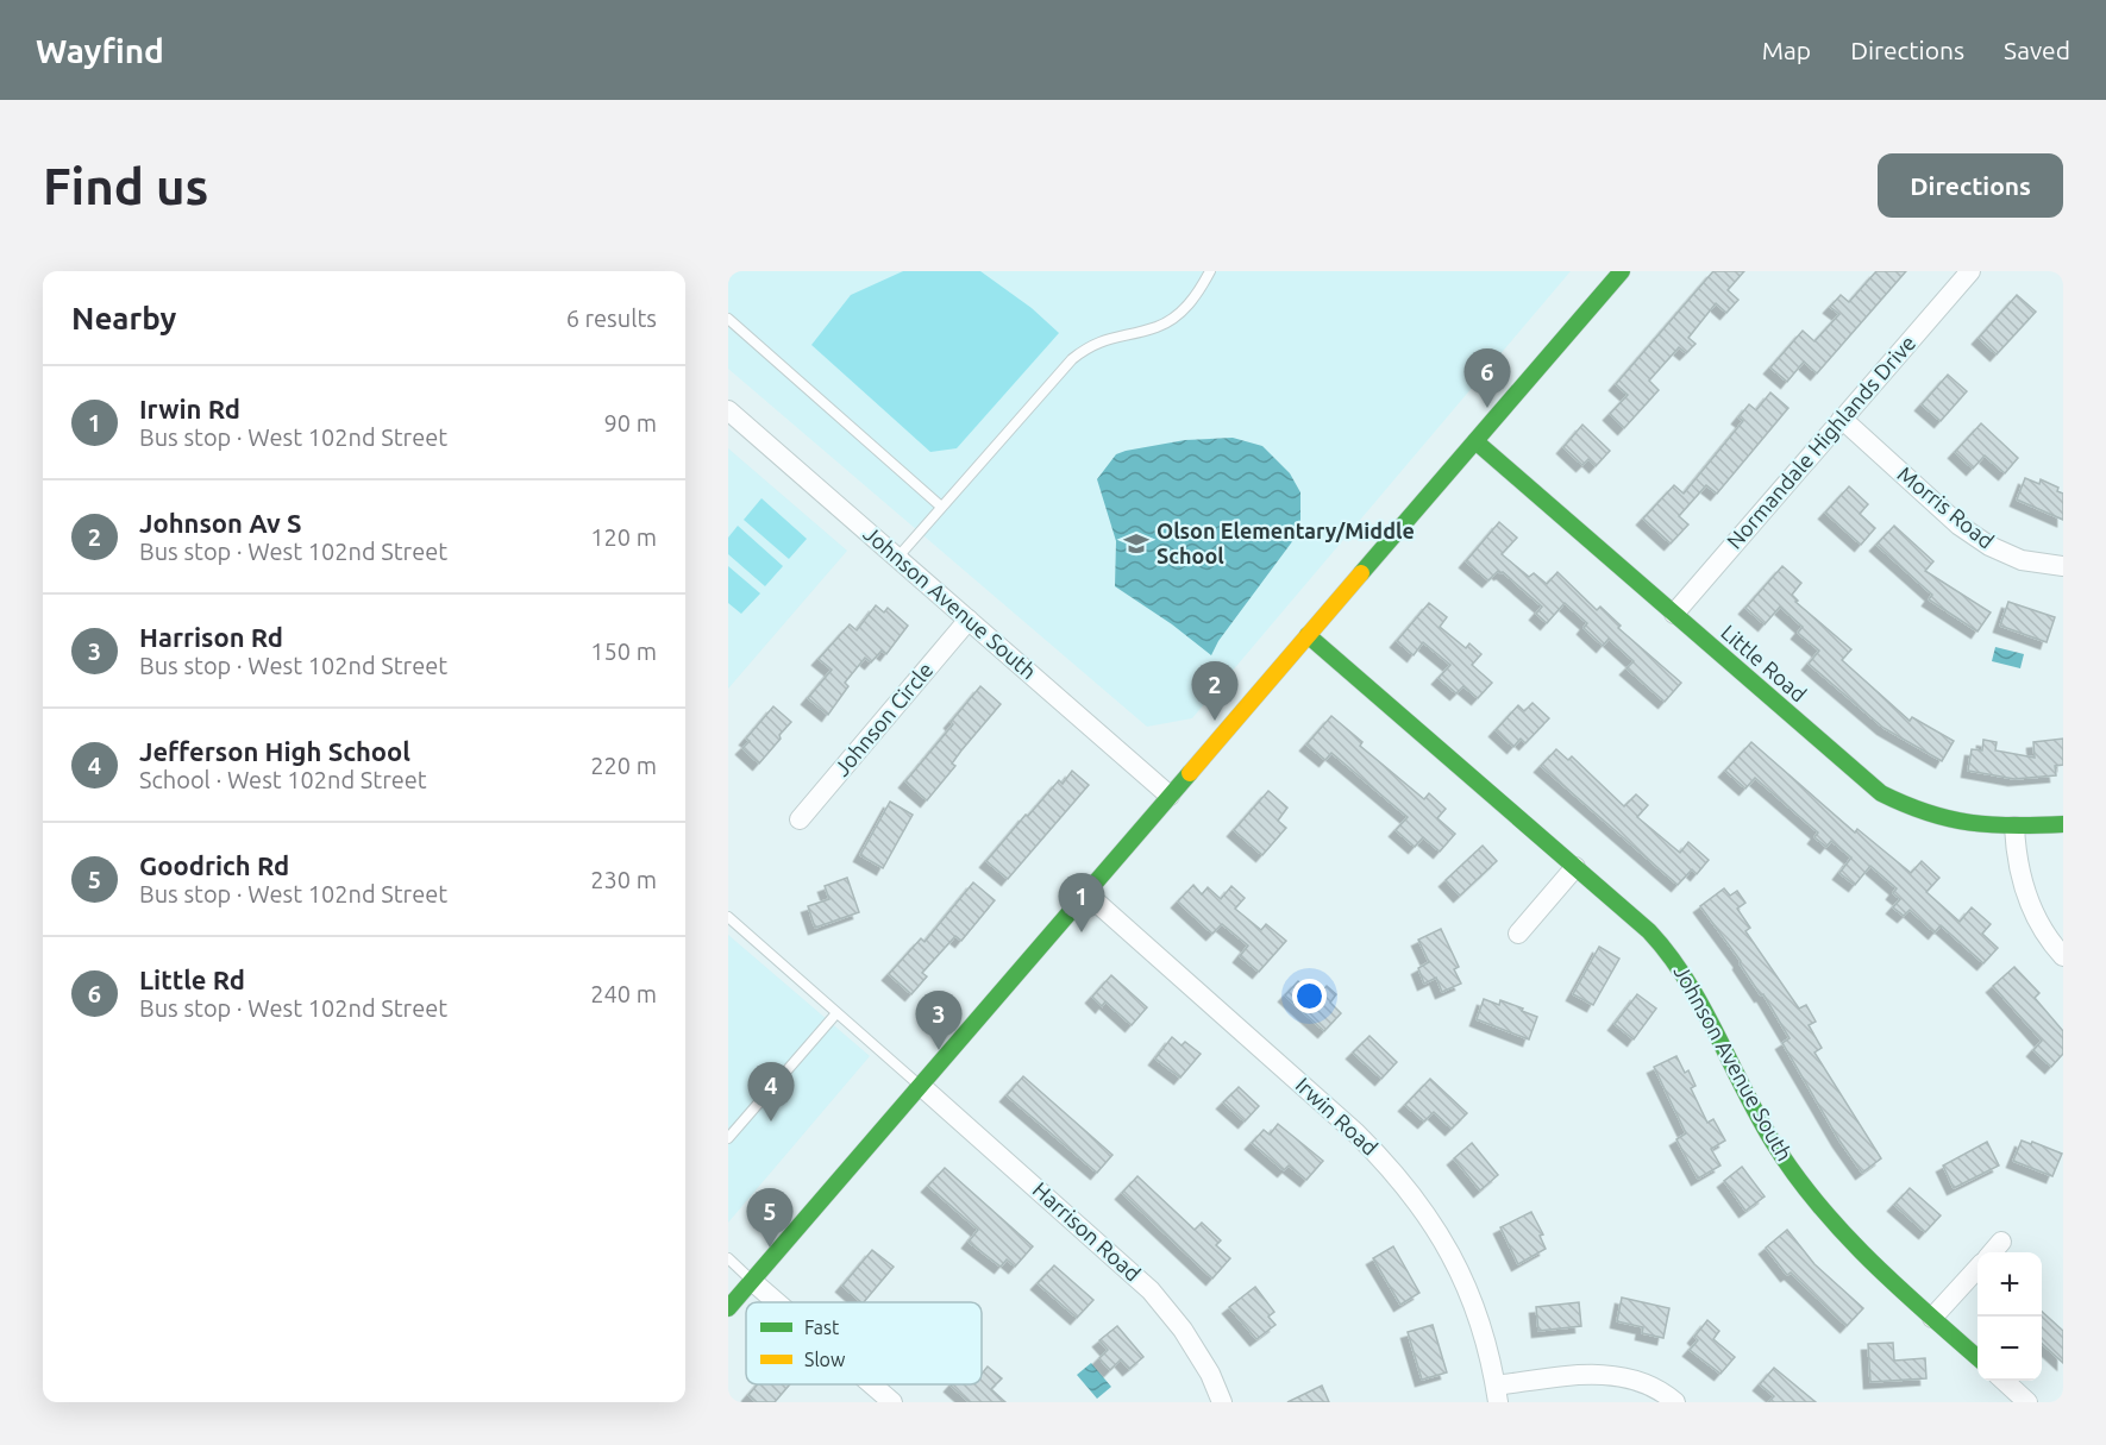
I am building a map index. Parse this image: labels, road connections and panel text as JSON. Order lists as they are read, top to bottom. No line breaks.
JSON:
{"streets":{"street":["Normandale Highlands Drive","Morris Road","Johnson Avenue South","Little Road","Johnson Circle","Irwin Road","Harrison Road"]},"crossings":[["Normandale Highlands Drive","Morris Road"],["Normandale Highlands Drive","Little Road"],["Johnson Avenue South","Johnson Circle"]],"places":{"school or university":["Olson Elementary/Middle School"]},"legend":["Fast","Slow"],"page":{"header":"Wayfind","nav":["Map","Directions","Saved"],"buttons":"Directions","title":"Find us","heading":["Nearby","6 results"],"pins":["6","2","1","3","4","5"],"list":[{"mark":"1","name":"Irwin Rd","note":"Bus stop · West 102nd Street","value":"90 m"},{"mark":"2","name":"Johnson Av S","note":"Bus stop · West 102nd Street","value":"120 m"},{"mark":"3","name":"Harrison Rd","note":"Bus stop · West 102nd Street","value":"150 m"},{"mark":"4","name":"Jefferson High School","note":"School · West 102nd Street","value":"220 m"},{"mark":"5","name":"Goodrich Rd","note":"Bus stop · West 102nd Street","value":"230 m"},{"mark":"6","name":"Little Rd","note":"Bus stop · West 102nd Street","value":"240 m"}],"map_buttons":["+","−"]}}
